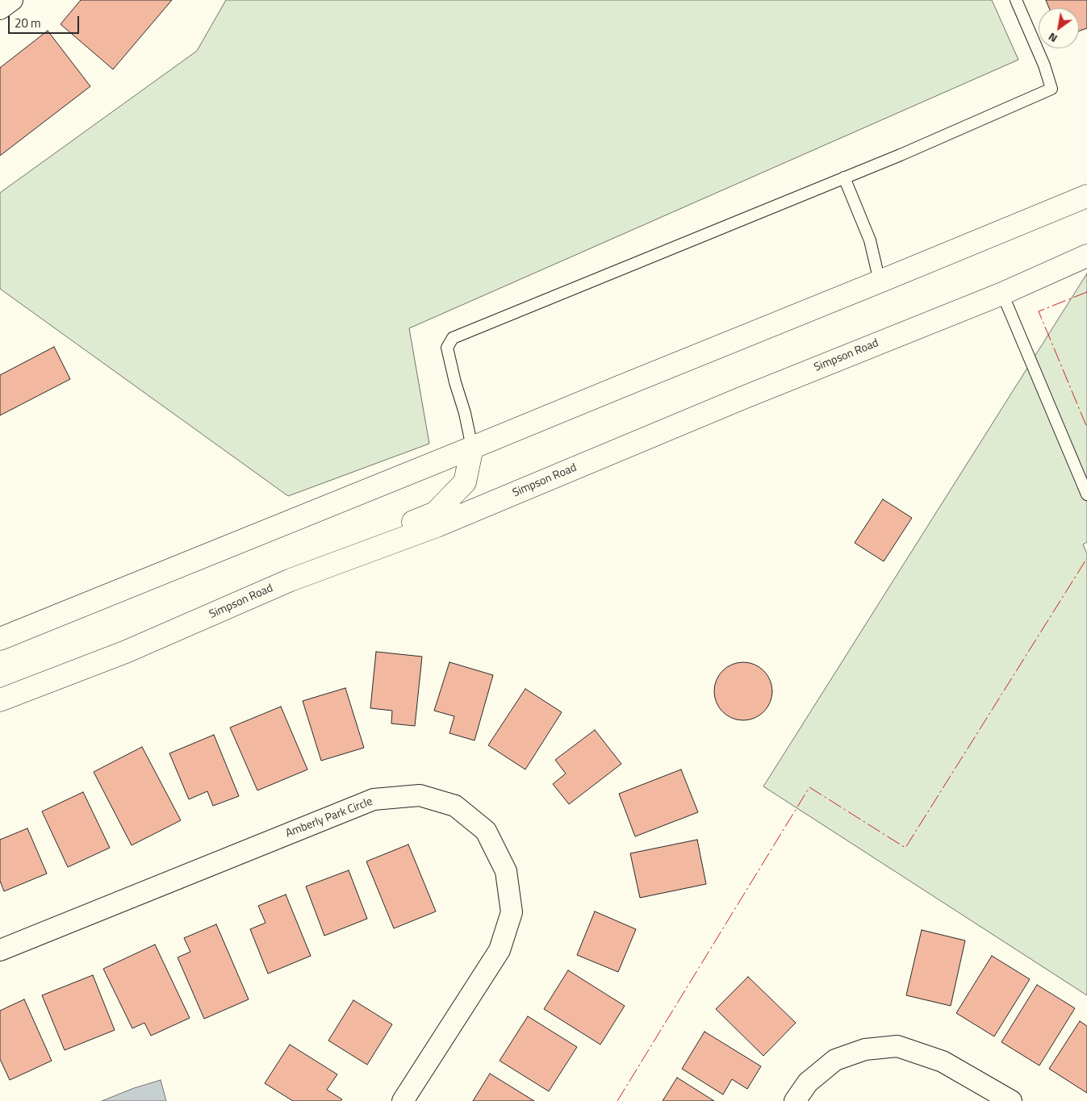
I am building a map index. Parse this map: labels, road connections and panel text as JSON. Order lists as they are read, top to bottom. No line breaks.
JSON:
{"streets":{"main road":["Simpson Road"],"street":["Amberly Park Circle"]},"scale_bar":"20 m","north":"bottom left"}
